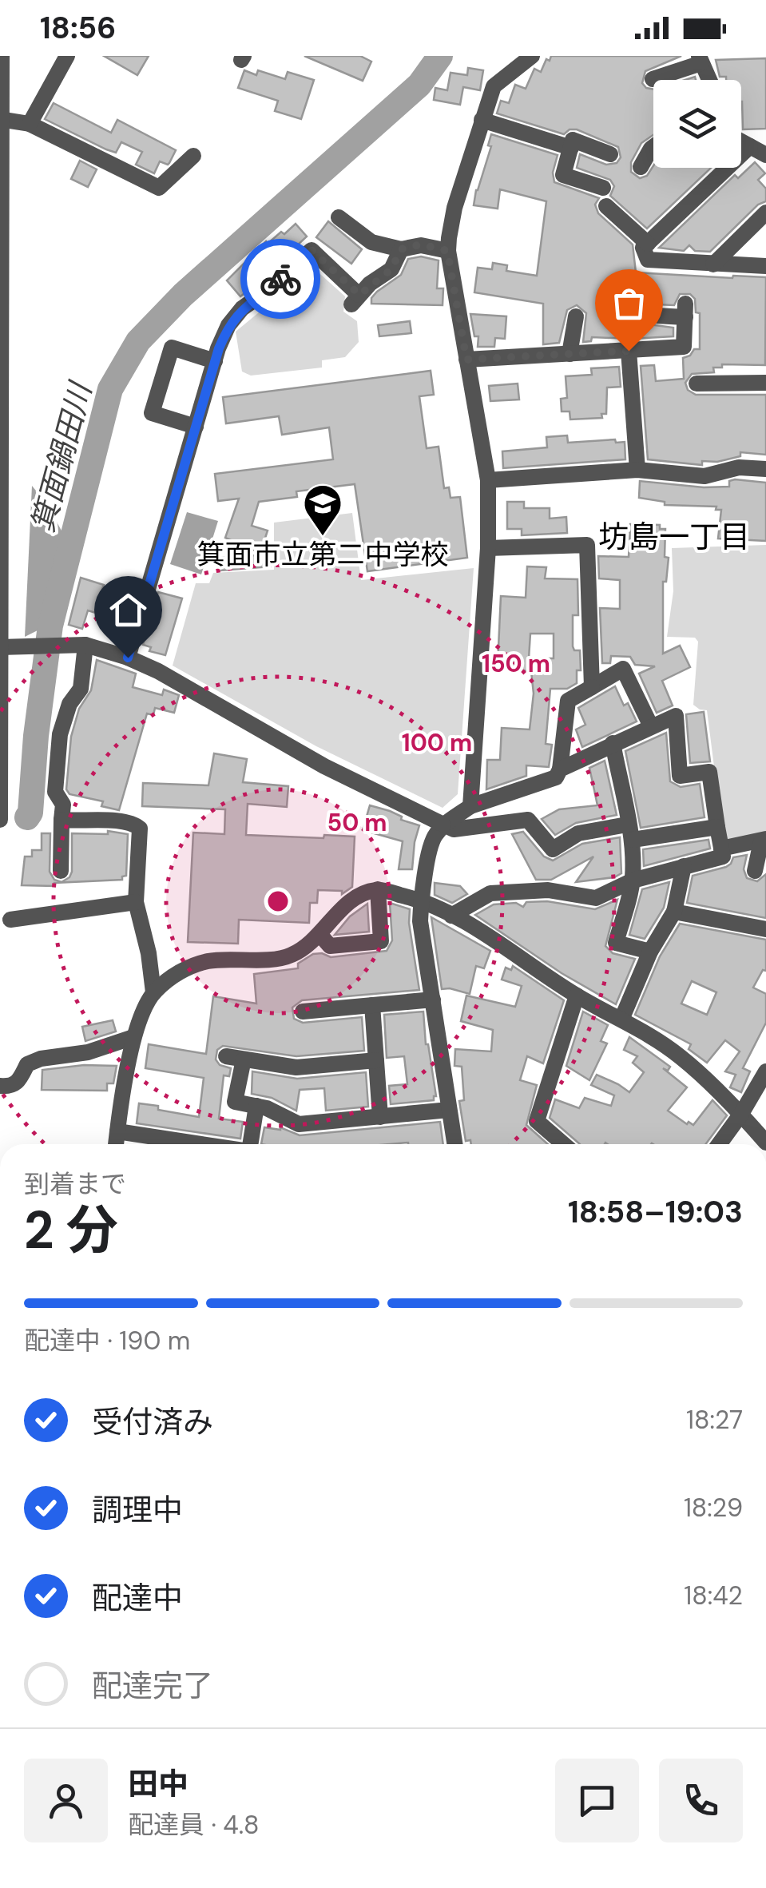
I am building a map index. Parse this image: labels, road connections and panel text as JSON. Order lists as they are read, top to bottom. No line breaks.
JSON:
{"districts":["坊島一丁目"],"water":["箕面鍋田川"],"places":{"school or university":["箕面市立第二中学校"]},"page":{"status":"18:56","heading":["2 分","到着まで","18:58–19:03"],"panel":["田中","配達員 · 4.8"],"bar":"配達中 · 190 m","list":[["受付済み","18:27"],["調理中","18:29"],["配達中","18:42"],"配達完了"]},"rings":["150 m","100 m","50 m"]}
